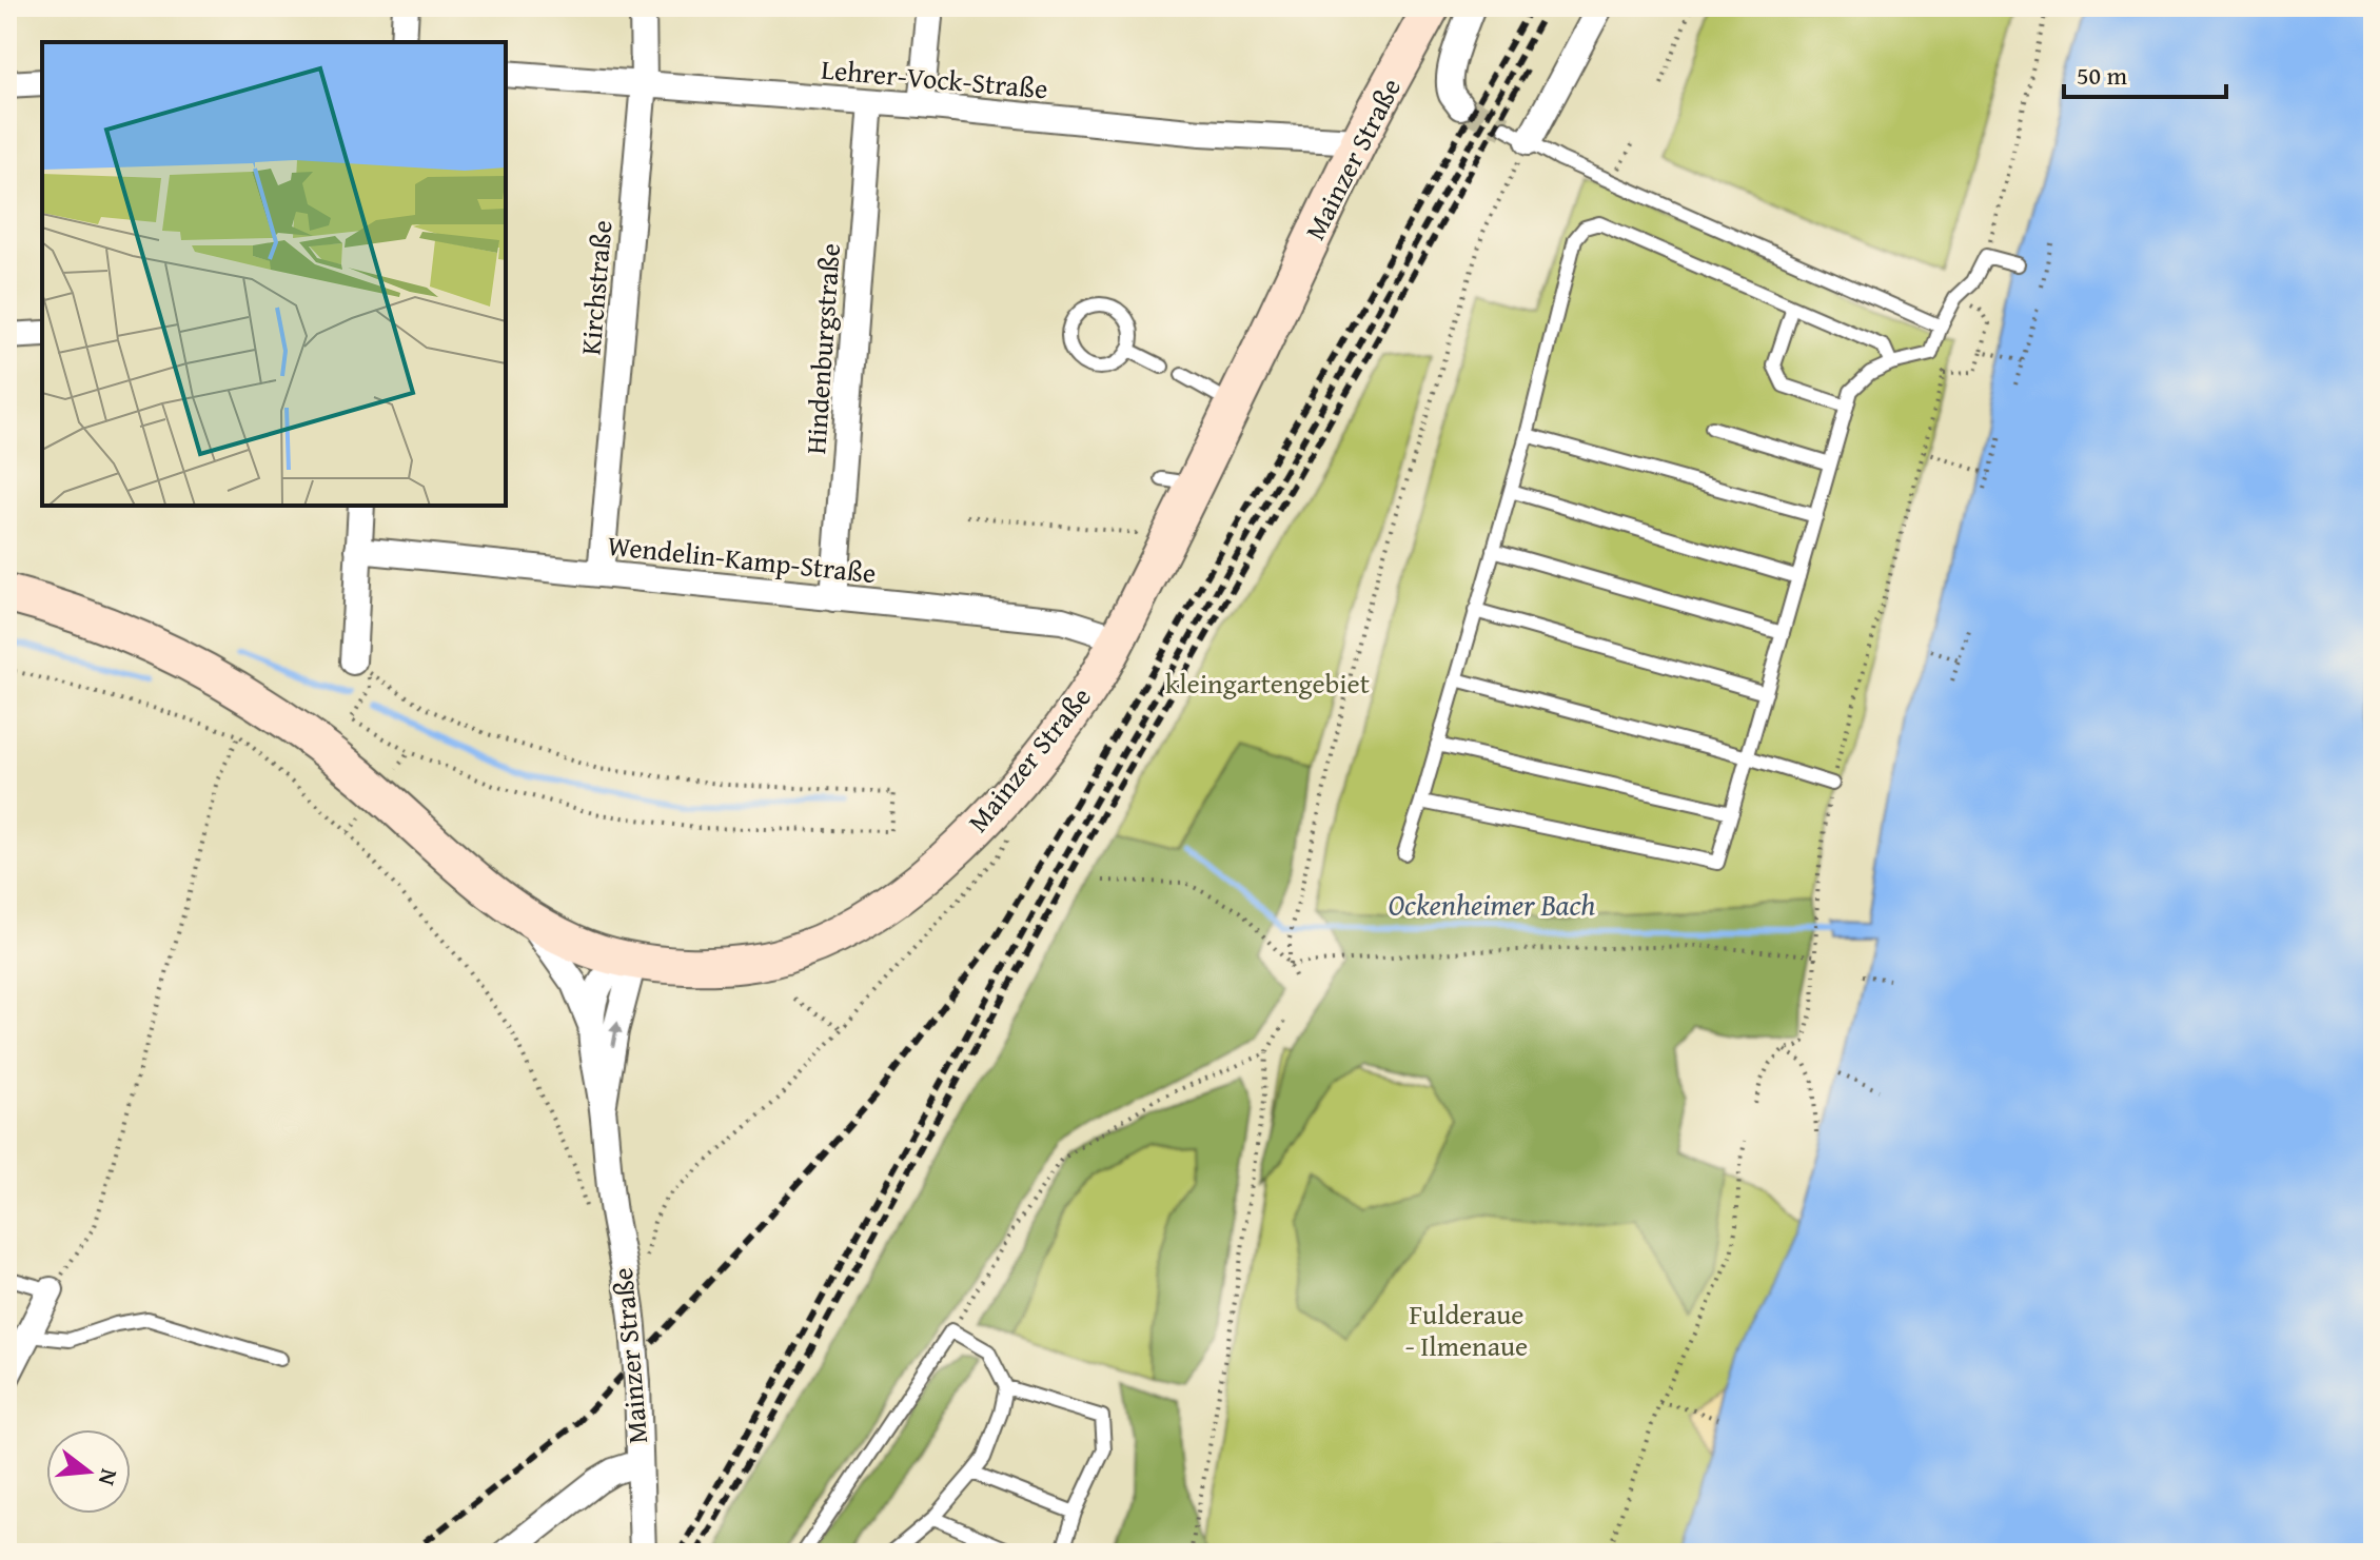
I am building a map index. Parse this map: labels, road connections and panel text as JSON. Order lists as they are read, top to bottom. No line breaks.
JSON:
{"streets":{"main road":["Mainzer Straße"],"street":["Lehrer-Vock-Straße","Kirchstraße","Hindenburgstraße","Wendelin-Kamp-Straße"]},"crossings":[["Lehrer-Vock-Straße","Mainzer Straße"],["Lehrer-Vock-Straße","Kirchstraße"],["Lehrer-Vock-Straße","Hindenburgstraße"],["Mainzer Straße","Wendelin-Kamp-Straße"],["Kirchstraße","Wendelin-Kamp-Straße"],["Hindenburgstraße","Wendelin-Kamp-Straße"]],"water":["Ockenheimer Bach"],"parks":["kleingartengebiet","Fulderaue - Ilmenaue"],"scale_bar":"50 m","north":"right"}
